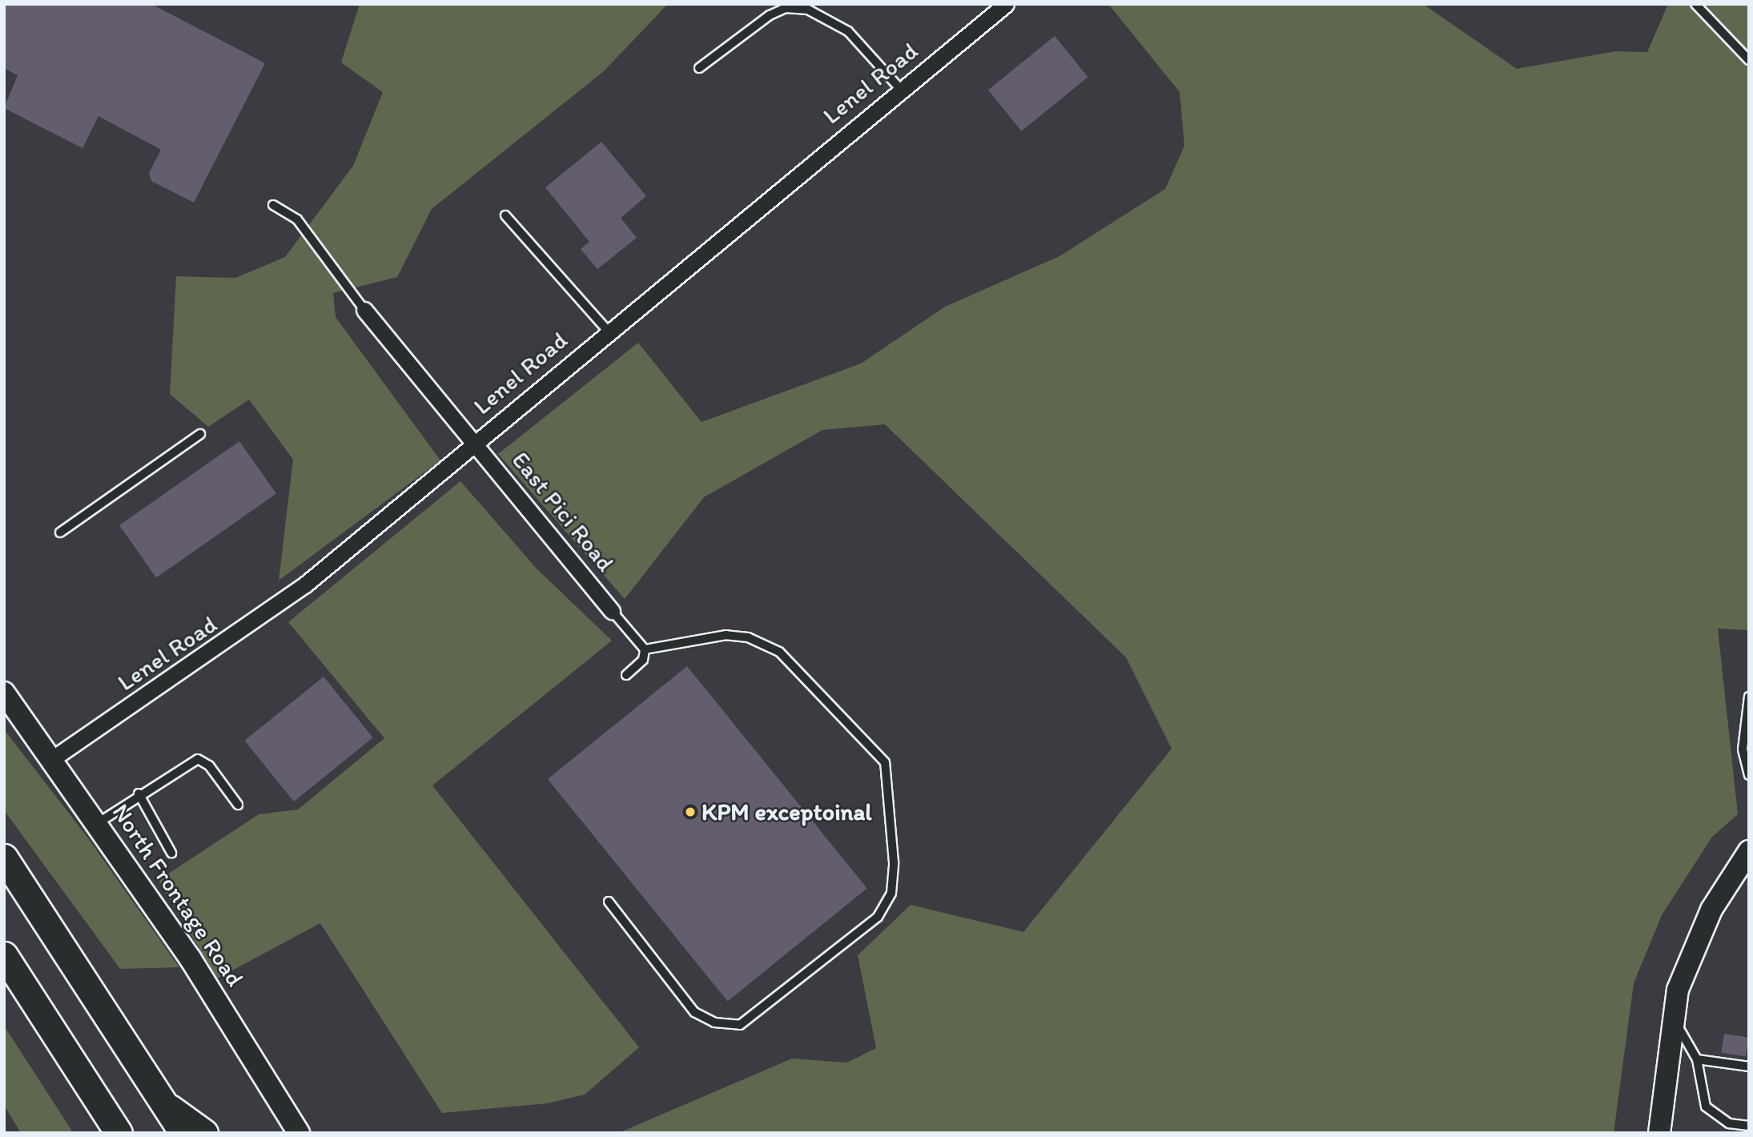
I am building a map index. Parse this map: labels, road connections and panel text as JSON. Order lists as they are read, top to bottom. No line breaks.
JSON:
{"streets":{"main road":["North Frontage Road"],"street":["Lenel Road","East Pici Road"]},"crossings":[["Lenel Road","East Pici Road"],["Lenel Road","North Frontage Road"]],"places":["KPM exceptoinal"]}
